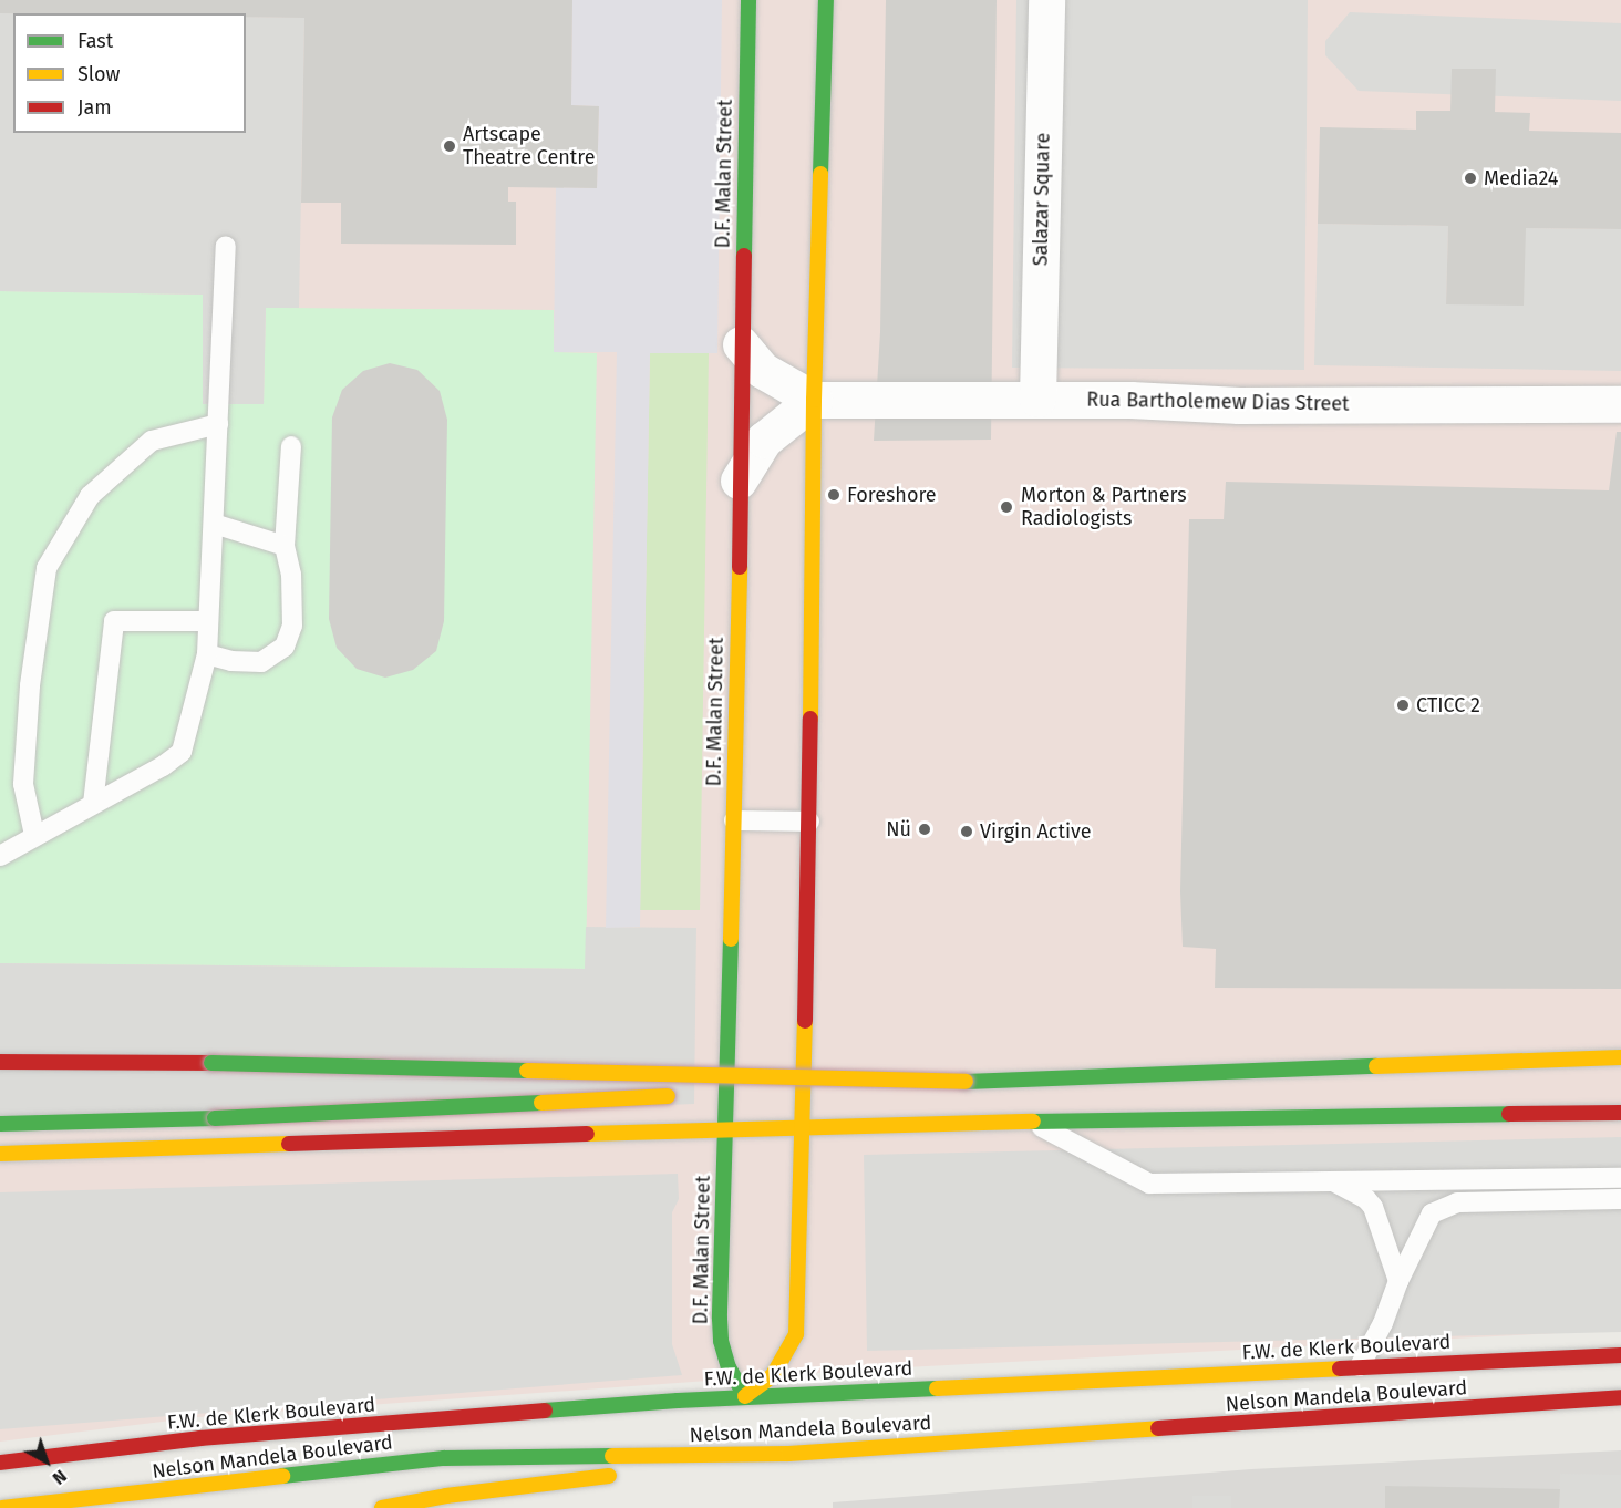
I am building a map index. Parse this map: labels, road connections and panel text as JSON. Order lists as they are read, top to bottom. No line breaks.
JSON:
{"streets":{"main road":["D.F. Malan Street","F.W. de Klerk Boulevard","Nelson Mandela Boulevard"],"street":["Salazar Square","Rua Bartholemew Dias Street"]},"crossings":[["D.F. Malan Street","F.W. de Klerk Boulevard"],["Salazar Square","Rua Bartholemew Dias Street"]],"places":["Artscape Theatre Centre","Media24","Foreshore","Morton & Partners Radiologists","CTICC 2","Nü","Virgin Active"],"legend":["Fast","Slow","Jam"],"north":"bottom right"}
